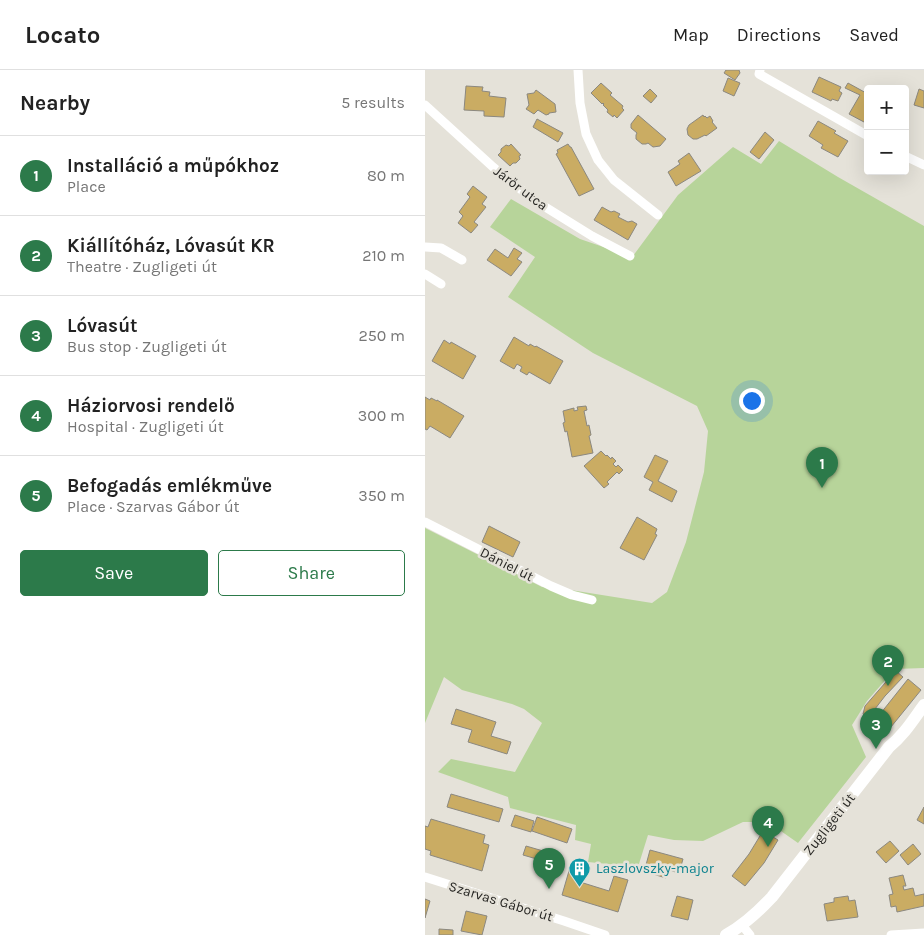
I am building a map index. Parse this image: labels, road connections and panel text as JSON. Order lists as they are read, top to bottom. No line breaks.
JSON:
{"streets":{"street":["Járőr utca","Dániel út","Zugligeti út","Szarvas Gábor út"]},"places":{"building":["Laszlovszky-major"]},"page":{"header":"Locato","nav":["Map","Directions","Saved"],"heading":["Nearby","5 results"],"map_buttons":["+","−"],"list":[{"mark":"1","name":"Installáció a műpókhoz","note":"Place","value":"80 m"},{"mark":"2","name":"Kiállítóház, Lóvasút KR","note":"Theatre · Zugligeti út","value":"210 m"},{"mark":"3","name":"Lóvasút","note":"Bus stop · Zugligeti út","value":"250 m"},{"mark":"4","name":"Háziorvosi rendelő","note":"Hospital · Zugligeti út","value":"300 m"},{"mark":"5","name":"Befogadás emlékműve","note":"Place · Szarvas Gábor út","value":"350 m"}],"pins":["1","2","3","4","5"],"buttons":["Save","Share"]}}
